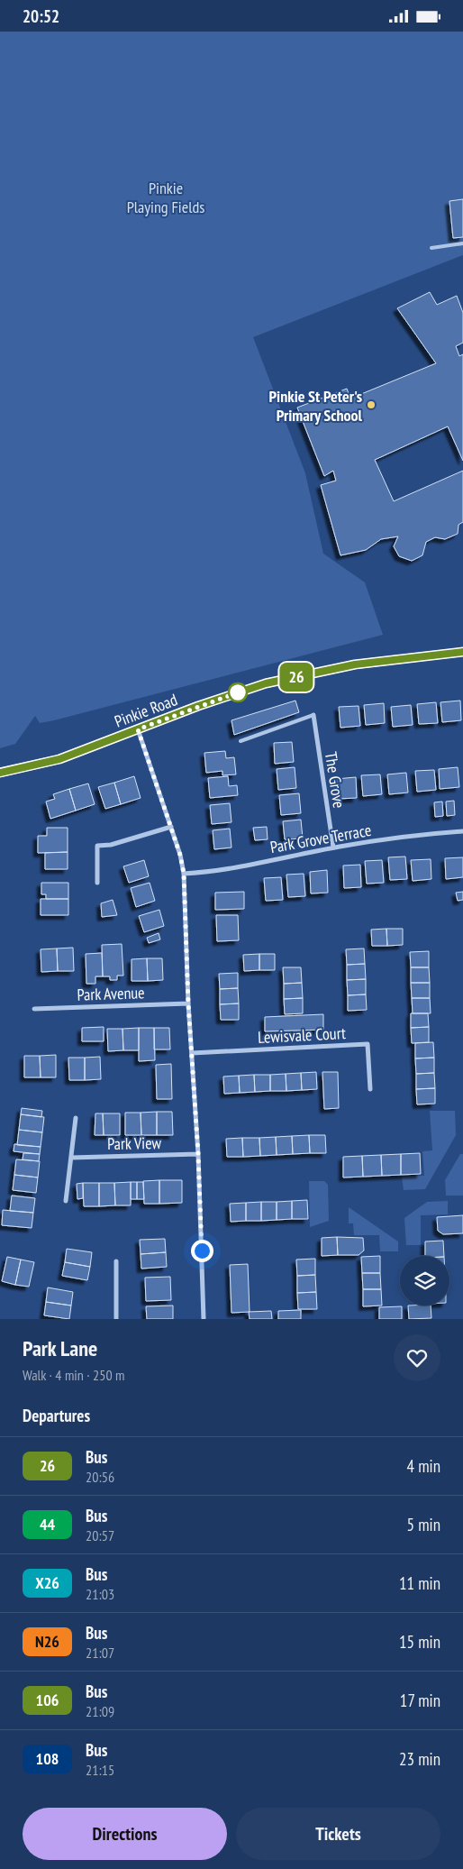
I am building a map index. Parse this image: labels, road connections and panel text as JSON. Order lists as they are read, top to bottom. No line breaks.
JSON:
{"streets":{"main road":["Pinkie Road"],"street":["The Grove","Park Grove Terrace","Park Avenue","Lewisvale Court","Park View"]},"crossings":[["The Grove","Park Grove Terrace"]],"parks":["Pinkie Playing Fields"],"places":["Pinkie St Peter's Primary School"],"lines":["bus line 26"],"page":{"status":"20:52","on_map":"26","heading":[["Park Lane","Walk · 4 min · 250 m"],"Departures"],"list":[{"mark":"26","name":"Bus","note":"20:56","value":"4 min"},{"mark":"44","name":"Bus","note":"20:57","value":"5 min"},{"mark":"X26","name":"Bus","note":"21:03","value":"11 min"},{"mark":"N26","name":"Bus","note":"21:07","value":"15 min"},{"mark":"106","name":"Bus","note":"21:09","value":"17 min"},{"mark":"108","name":"Bus","note":"21:15","value":"23 min"}],"buttons":["Directions","Tickets"]}}
